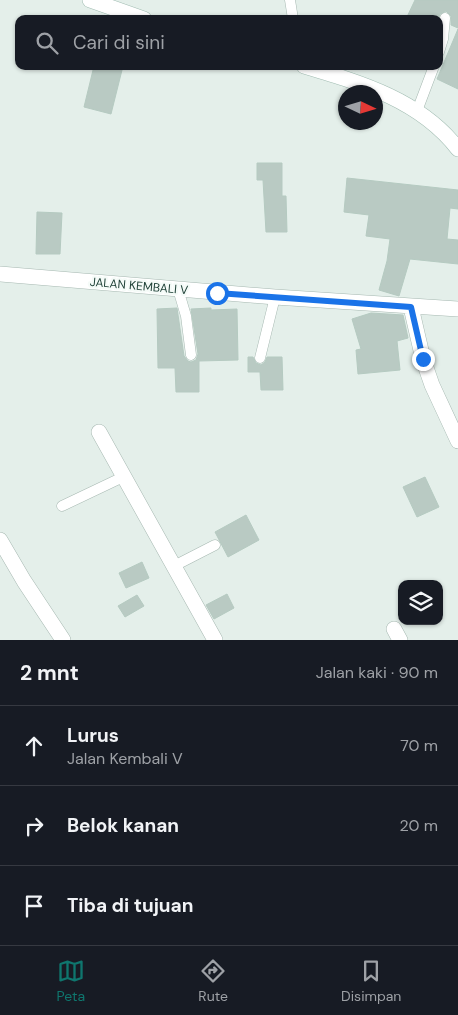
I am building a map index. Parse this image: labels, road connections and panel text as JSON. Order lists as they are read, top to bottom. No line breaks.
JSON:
{"streets":{"street":["JALAN KEMBALI V"]},"north":"right","page":{"search":"Cari di sini","heading":["2 mnt","Jalan kaki · 90 m"],"list":[["Lurus","Jalan Kembali V","70 m"],["Belok kanan","20 m"],"Tiba di tujuan"],"nav":["Peta","Rute","Disimpan"]}}
